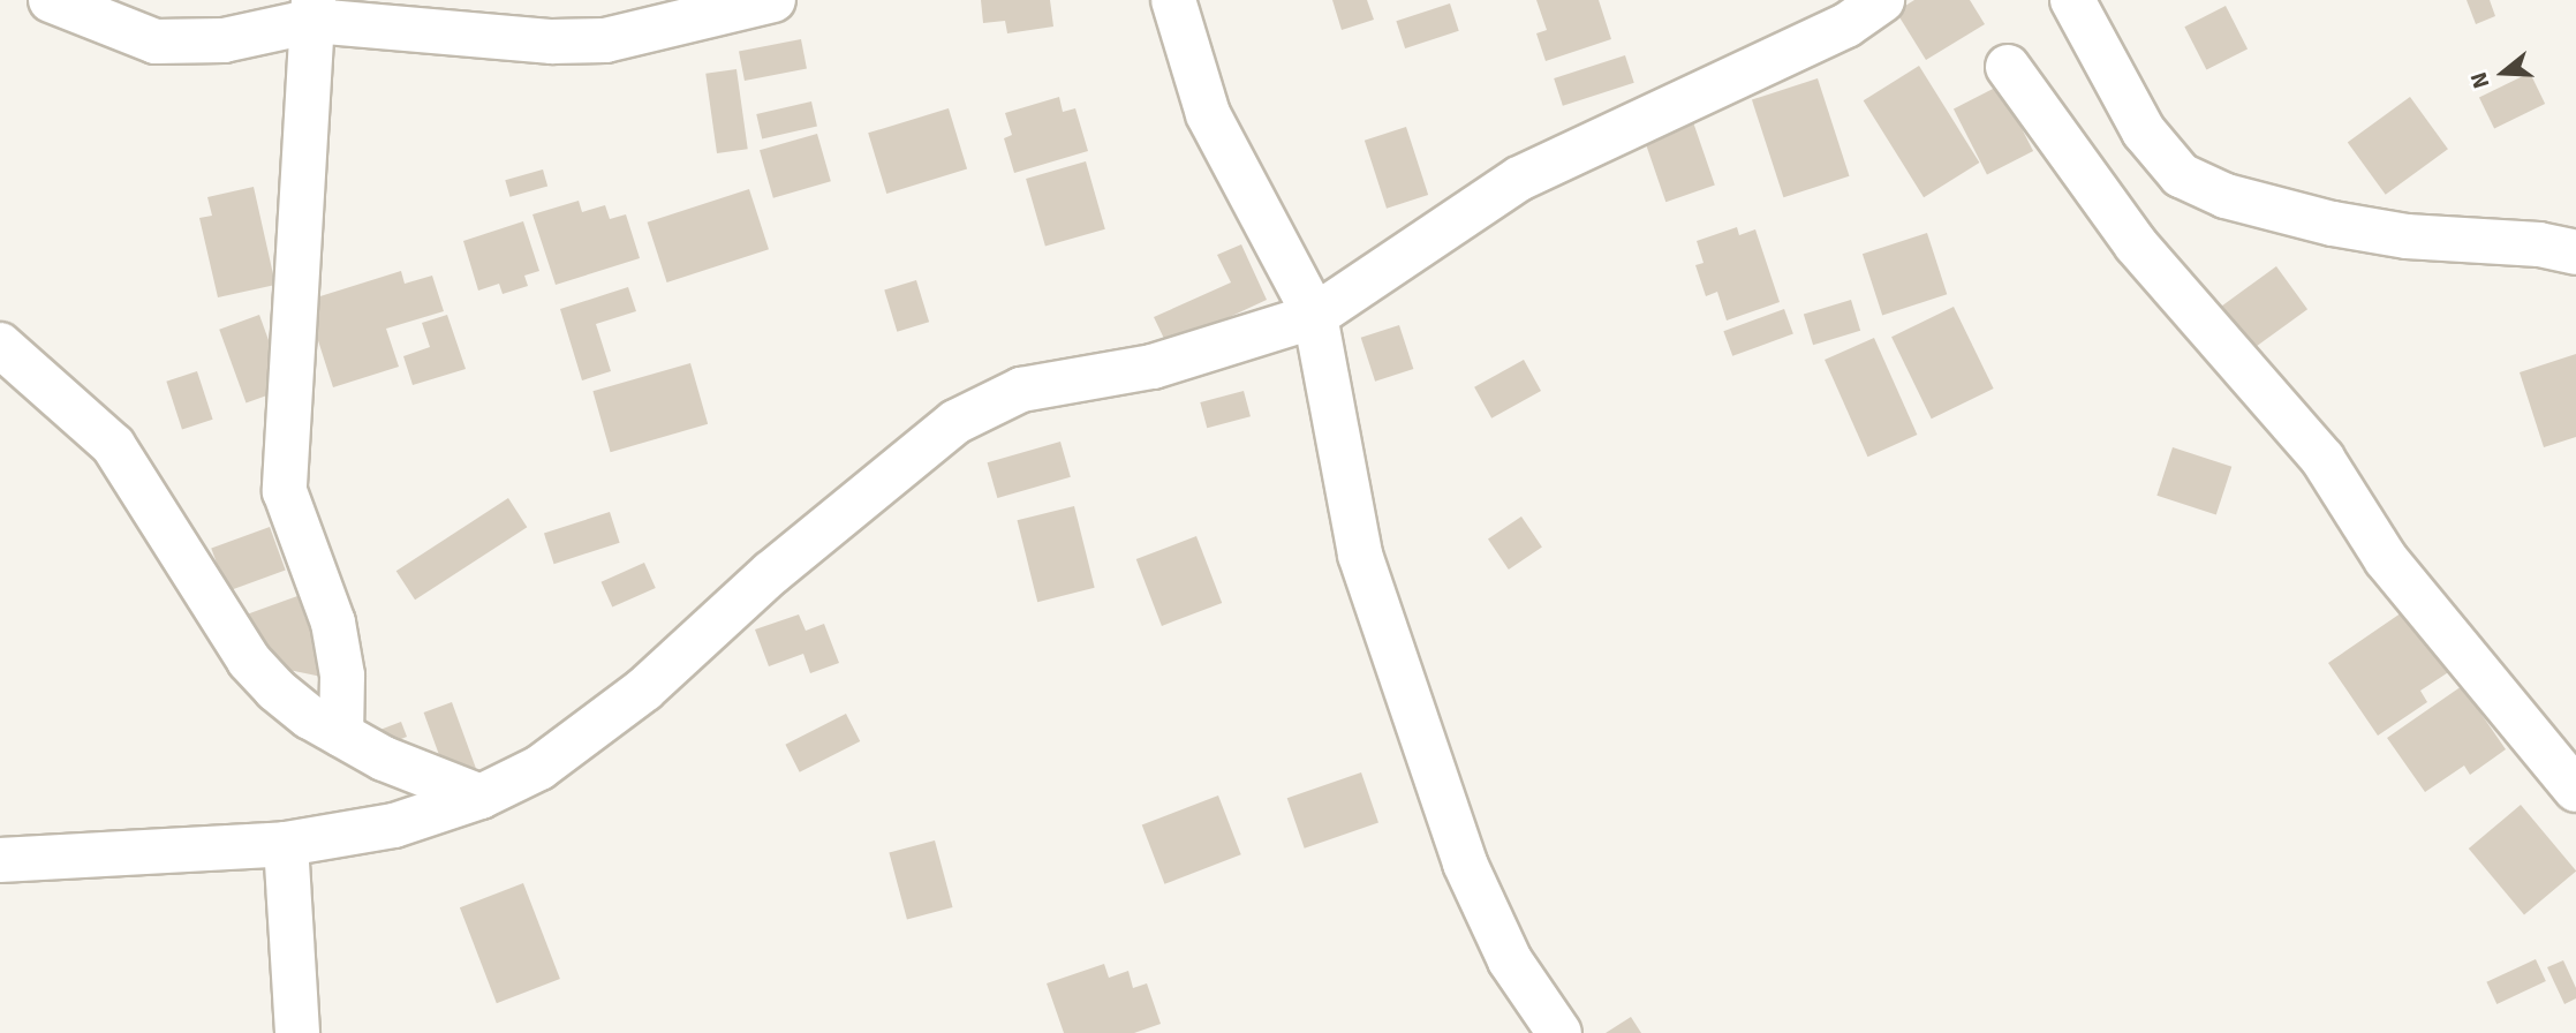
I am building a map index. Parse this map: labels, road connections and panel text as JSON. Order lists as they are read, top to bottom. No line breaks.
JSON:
{"north":"left"}
